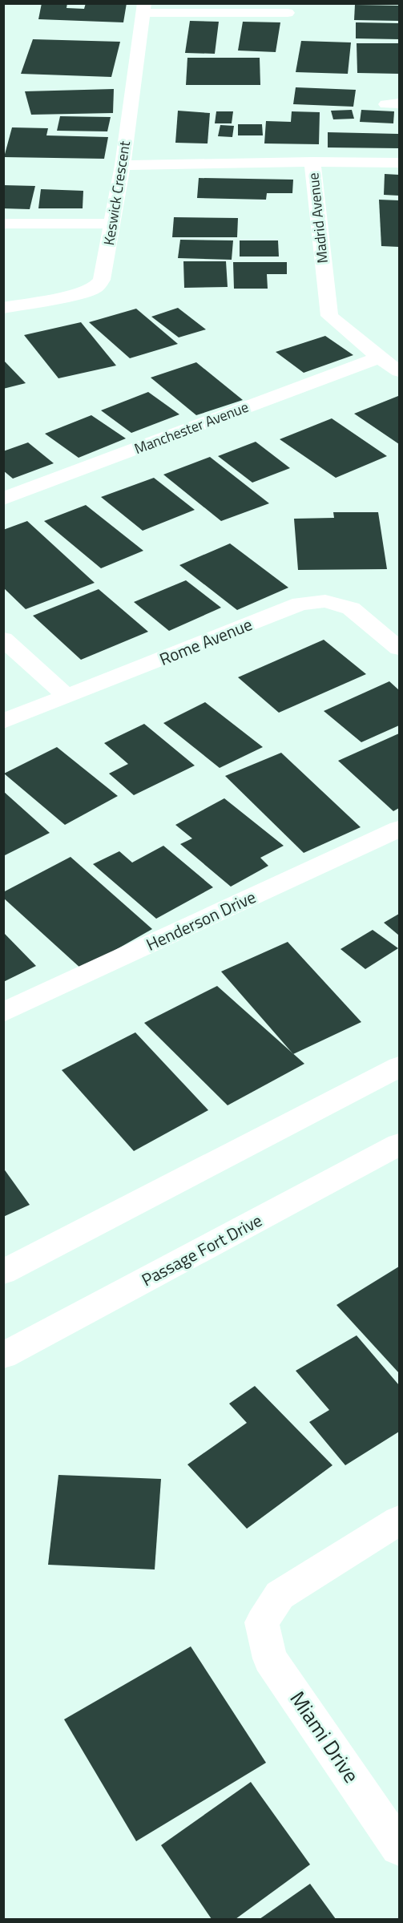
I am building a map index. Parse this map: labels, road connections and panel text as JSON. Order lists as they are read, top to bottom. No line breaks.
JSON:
{"streets":{"street":["Keswick Crescent","Madrid Avenue","Manchester Avenue","Rome Avenue","Henderson Drive","Passage Fort Drive","Miami Drive"]},"crossings":[["Keswick Crescent","Madrid Avenue"],["Madrid Avenue","Manchester Avenue"]]}
